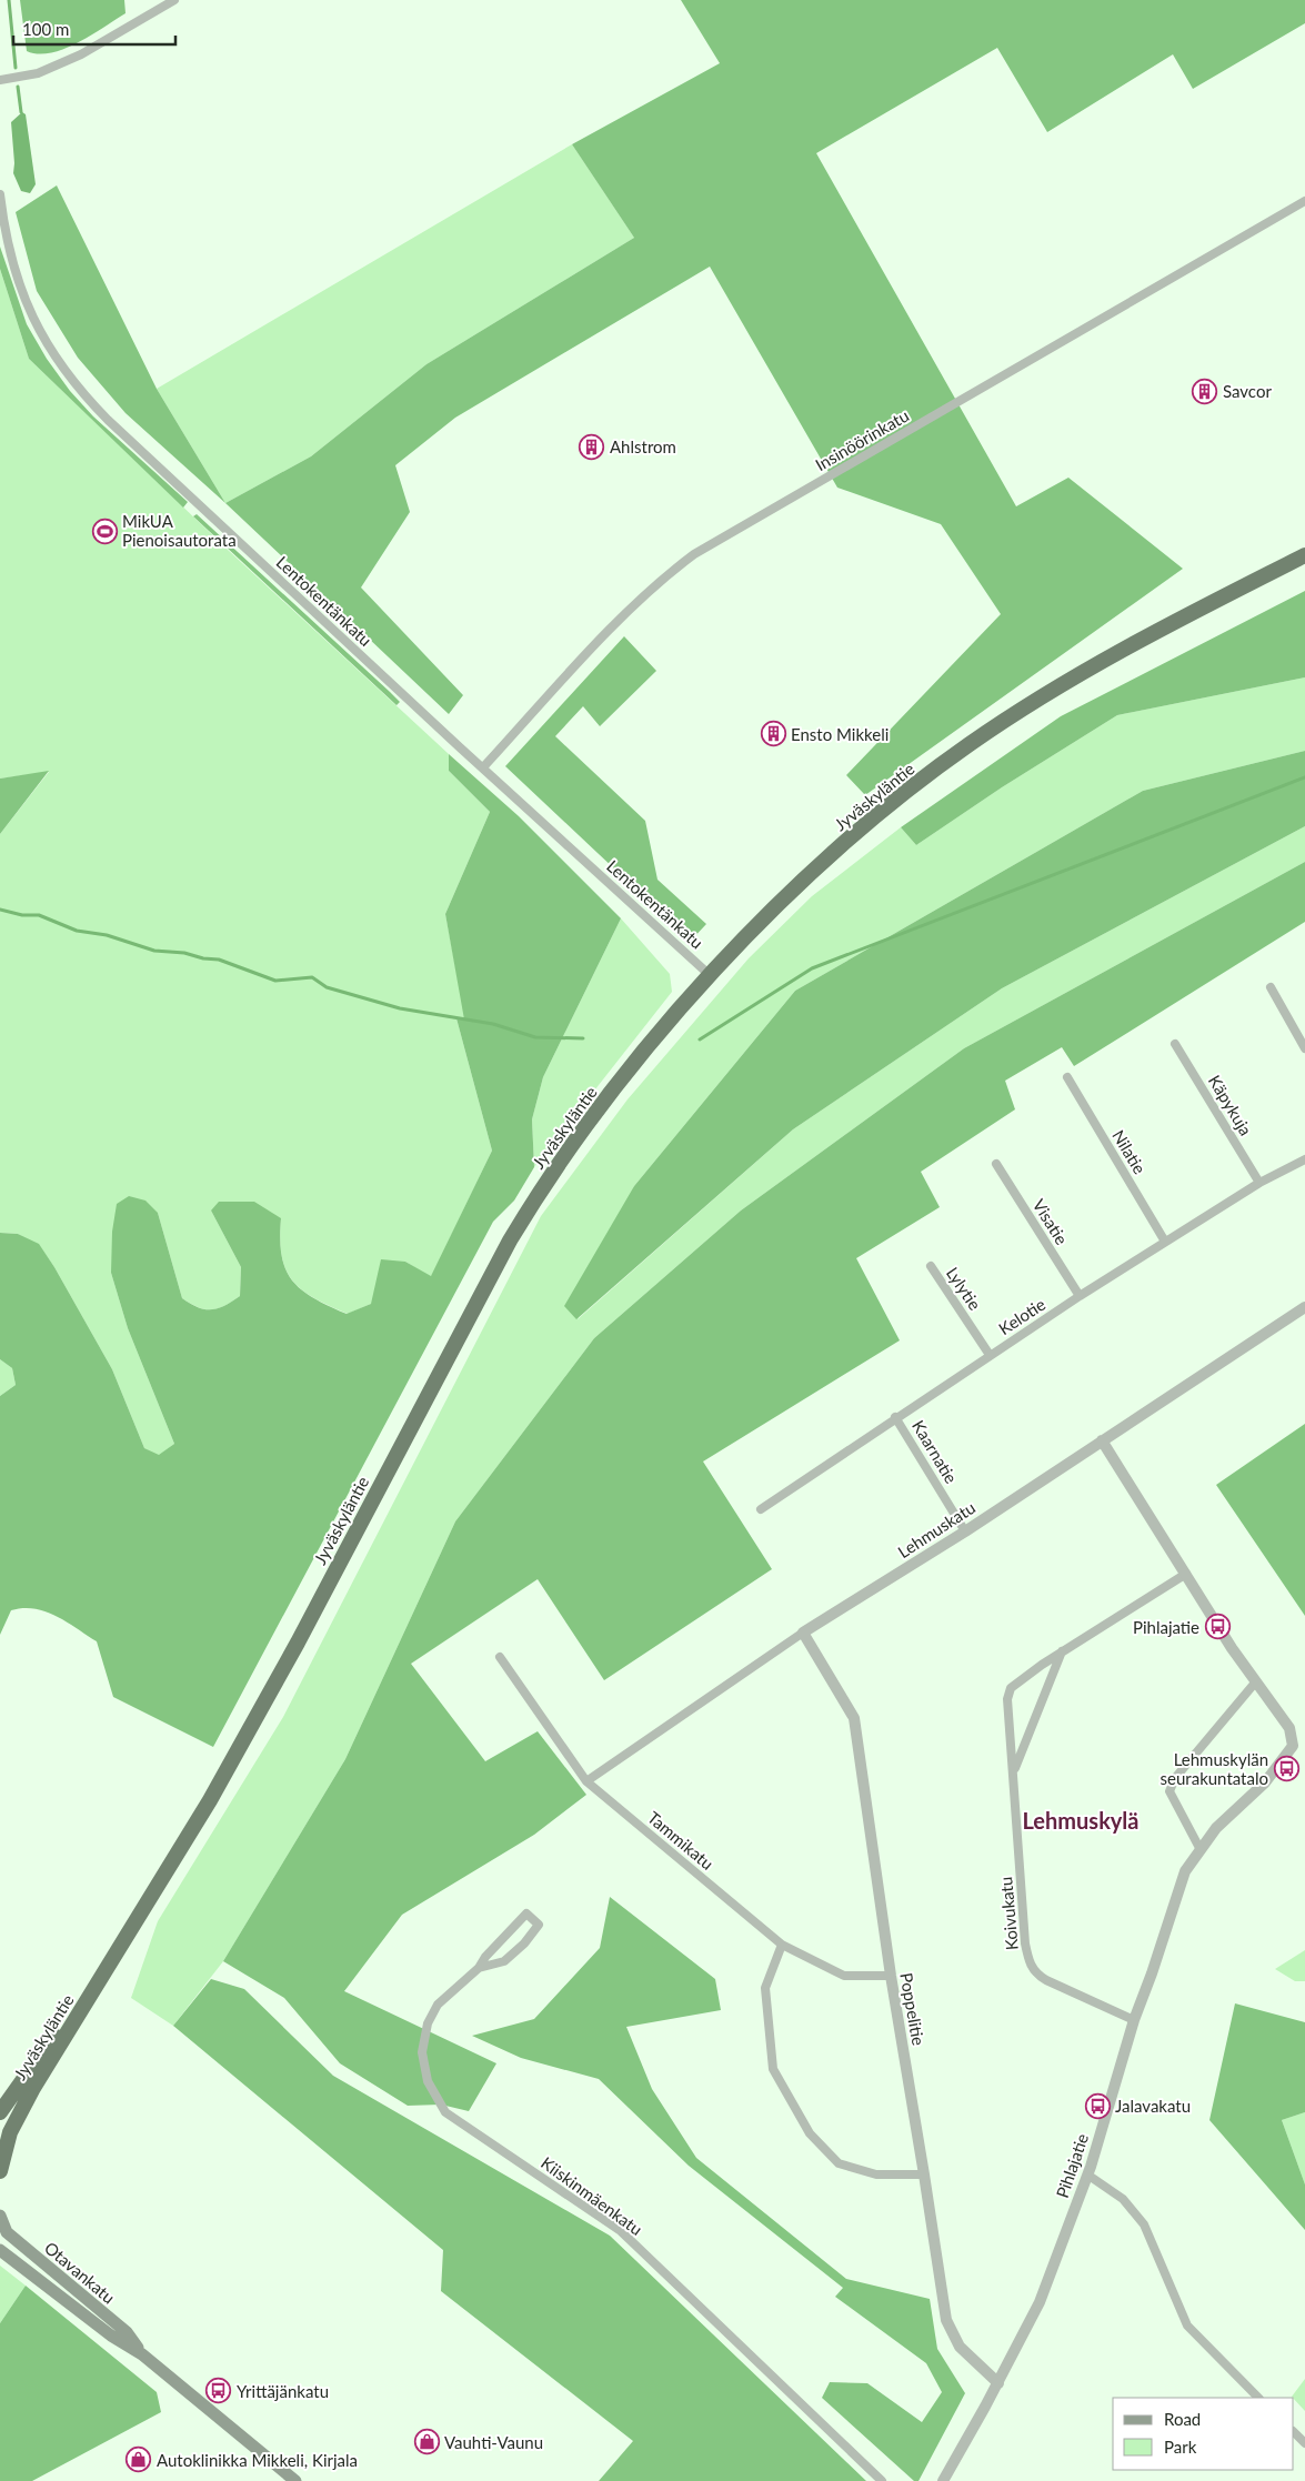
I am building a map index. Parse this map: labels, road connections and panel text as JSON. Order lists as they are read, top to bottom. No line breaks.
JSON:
{"streets":{"highway":["Jyväskyläntie"],"main road":["Otavankatu"],"street":["Insinöörinkatu","Lentokentänkatu","Käpykuja","Nilatie","Visatie","Lylytie","Kelotie","Kaarnatie","Lehmuskatu","Tammikatu","Koivukatu","Poppelitie","Pihlajatie","Kiiskinmäenkatu"]},"crossings":[["Insinöörinkatu","Lentokentänkatu"],["Lentokentänkatu","Jyväskyläntie"],["Käpykuja","Kelotie"],["Nilatie","Kelotie"],["Visatie","Kelotie"],["Lylytie","Kelotie"],["Kelotie","Kaarnatie"],["Kaarnatie","Lehmuskatu"],["Lehmuskatu","Tammikatu"],["Lehmuskatu","Poppelitie"],["Lehmuskatu","Pihlajatie"],["Tammikatu","Poppelitie"],["Koivukatu","Pihlajatie"],["Poppelitie","Pihlajatie"]],"districts":["Lehmuskylä"],"places":{"building":["Savcor","Ahlstrom","Ensto Mikkeli"],"sports":["MikUA Pienoisautorata"],"bus stop":["Pihlajatie","Lehmuskylän seurakuntatalo","Jalavakatu","Yrittäjänkatu"],"shop":["Vauhti-Vaunu","Autoklinikka Mikkeli, Kirjala"]},"legend":["Road","Park"],"scale_bar":"100 m"}
